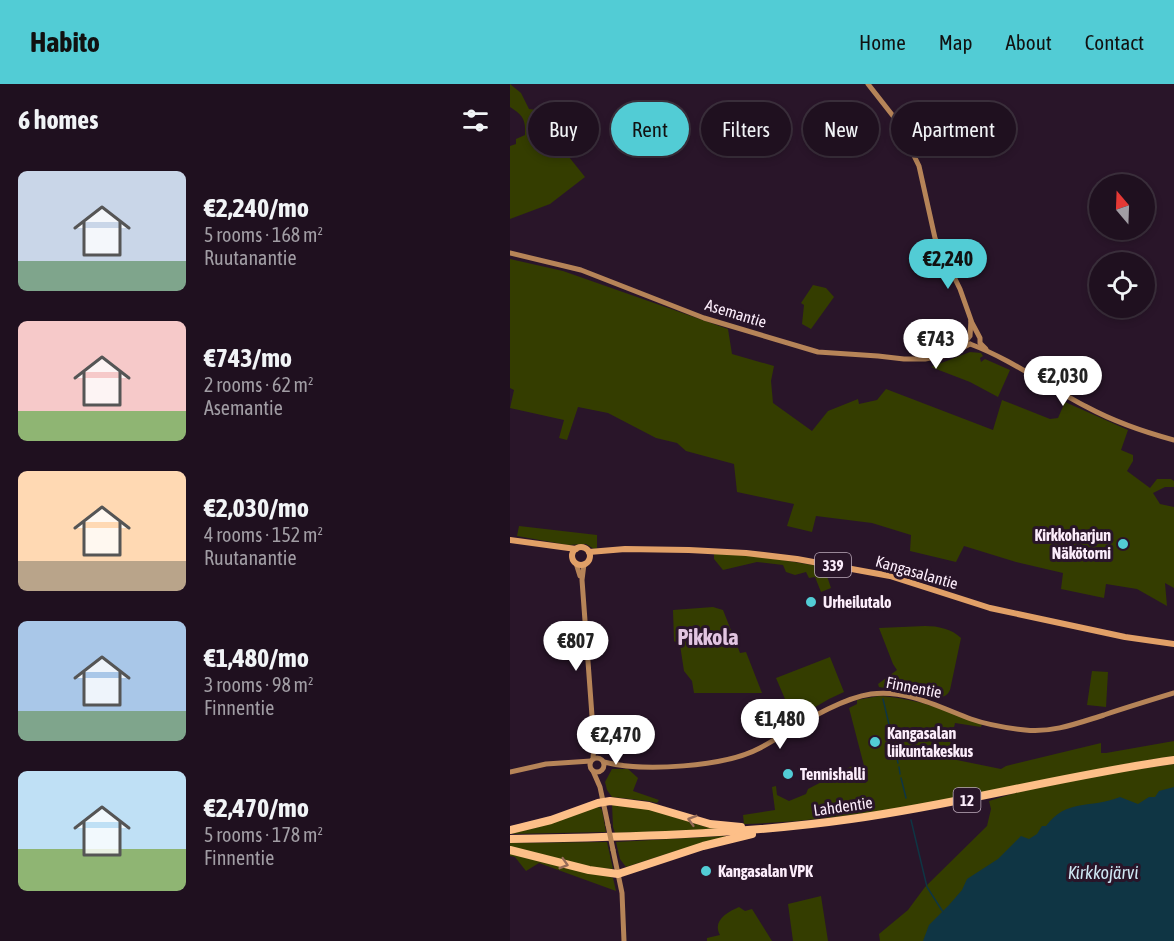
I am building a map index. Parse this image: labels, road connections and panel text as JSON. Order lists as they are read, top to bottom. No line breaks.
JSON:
{"streets":{"highway":["12","Lahdentie"],"main road":["Asemantie","339","Kangasalantie","Finnentie"]},"crossings":[["339","Kangasalantie"]],"districts":["Pikkola"],"water":["Kirkkojärvi"],"places":["Kirkkoharjun Näkötorni","Urheilutalo","Kangasalan liikuntakeskus","Tennishalli","Kangasalan VPK"],"north":"top","page":{"header":"Habito","nav":["Home","Map","About","Contact"],"heading":"6 homes","chip":["Buy","Rent","Filters","New","Apartment"],"list":[{"name":"€2,240/mo","note":"5 rooms · 168 m² · Ruutanantie"},{"name":"€743/mo","note":"2 rooms · 62 m² · Asemantie"},{"name":"€2,030/mo","note":"4 rooms · 152 m² · Ruutanantie"},{"name":"€1,480/mo","note":"3 rooms · 98 m² · Finnentie"},{"name":"€2,470/mo","note":"5 rooms · 178 m² · Finnentie"}],"price":["€2,240","€743","€2,030","€807","€1,480","€2,470"]}}
